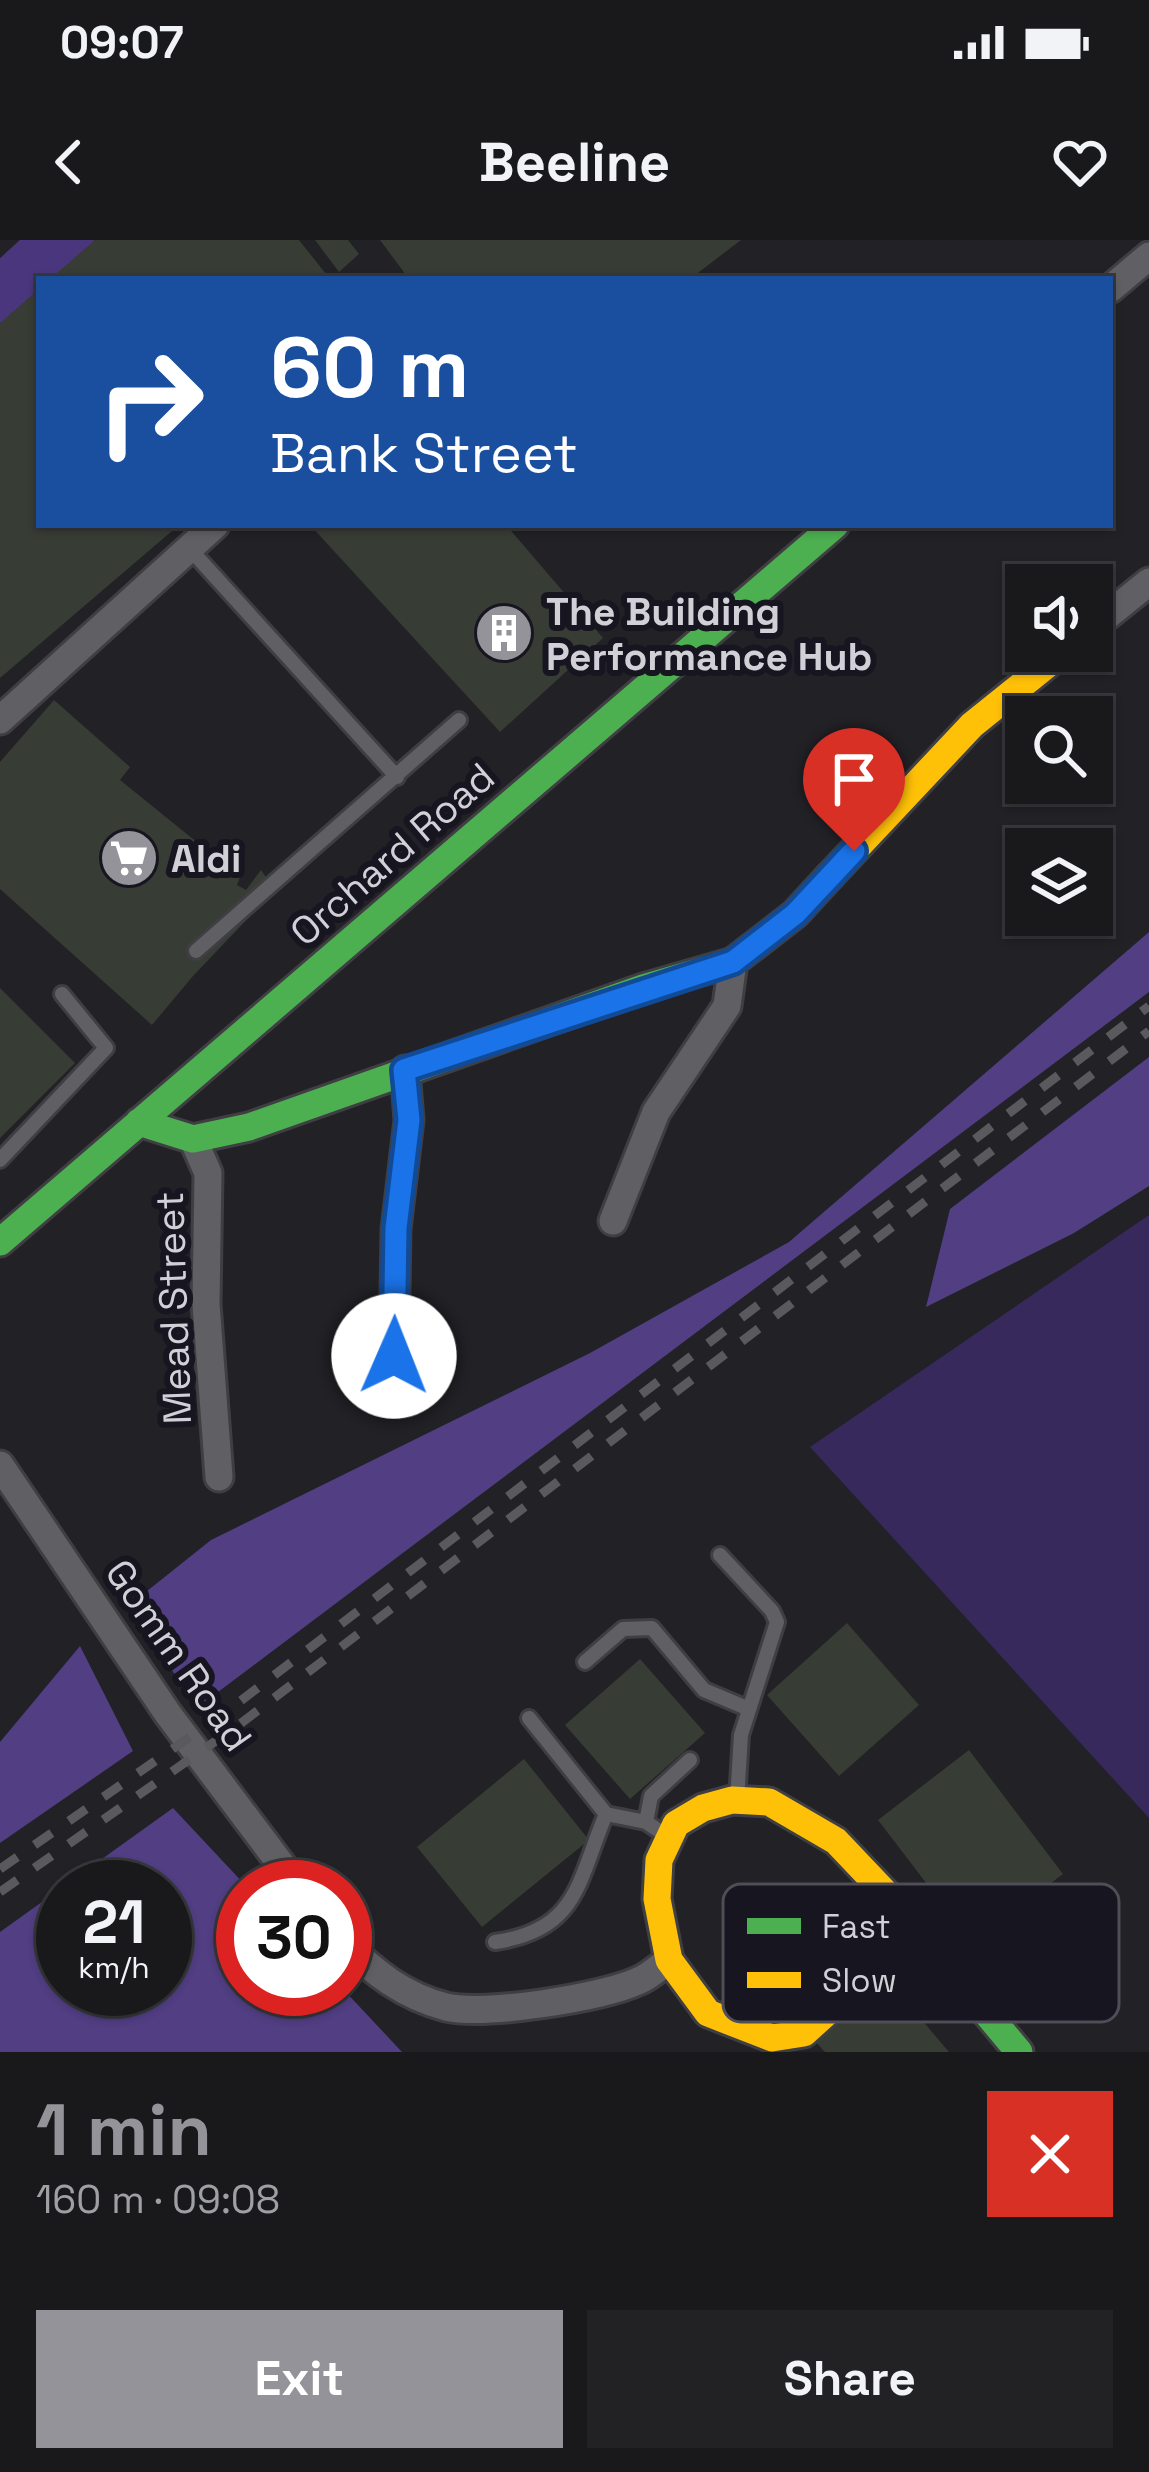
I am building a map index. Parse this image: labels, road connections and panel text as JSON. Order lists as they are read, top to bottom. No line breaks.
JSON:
{"streets":{"street":["Orchard Road","Mead Street","Gomm Road"]},"places":{"building":["The Building Performance Hub"],"supermarket":["Aldi"]},"legend":["Fast","Slow"],"page":{"status":"09:07","header":"Beeline","turn":["60 m","Bank Street"],"speed":"21 km/h","limit":"30","heading":["1 min","160 m · 09:08"],"buttons":["Exit","Share"]}}
